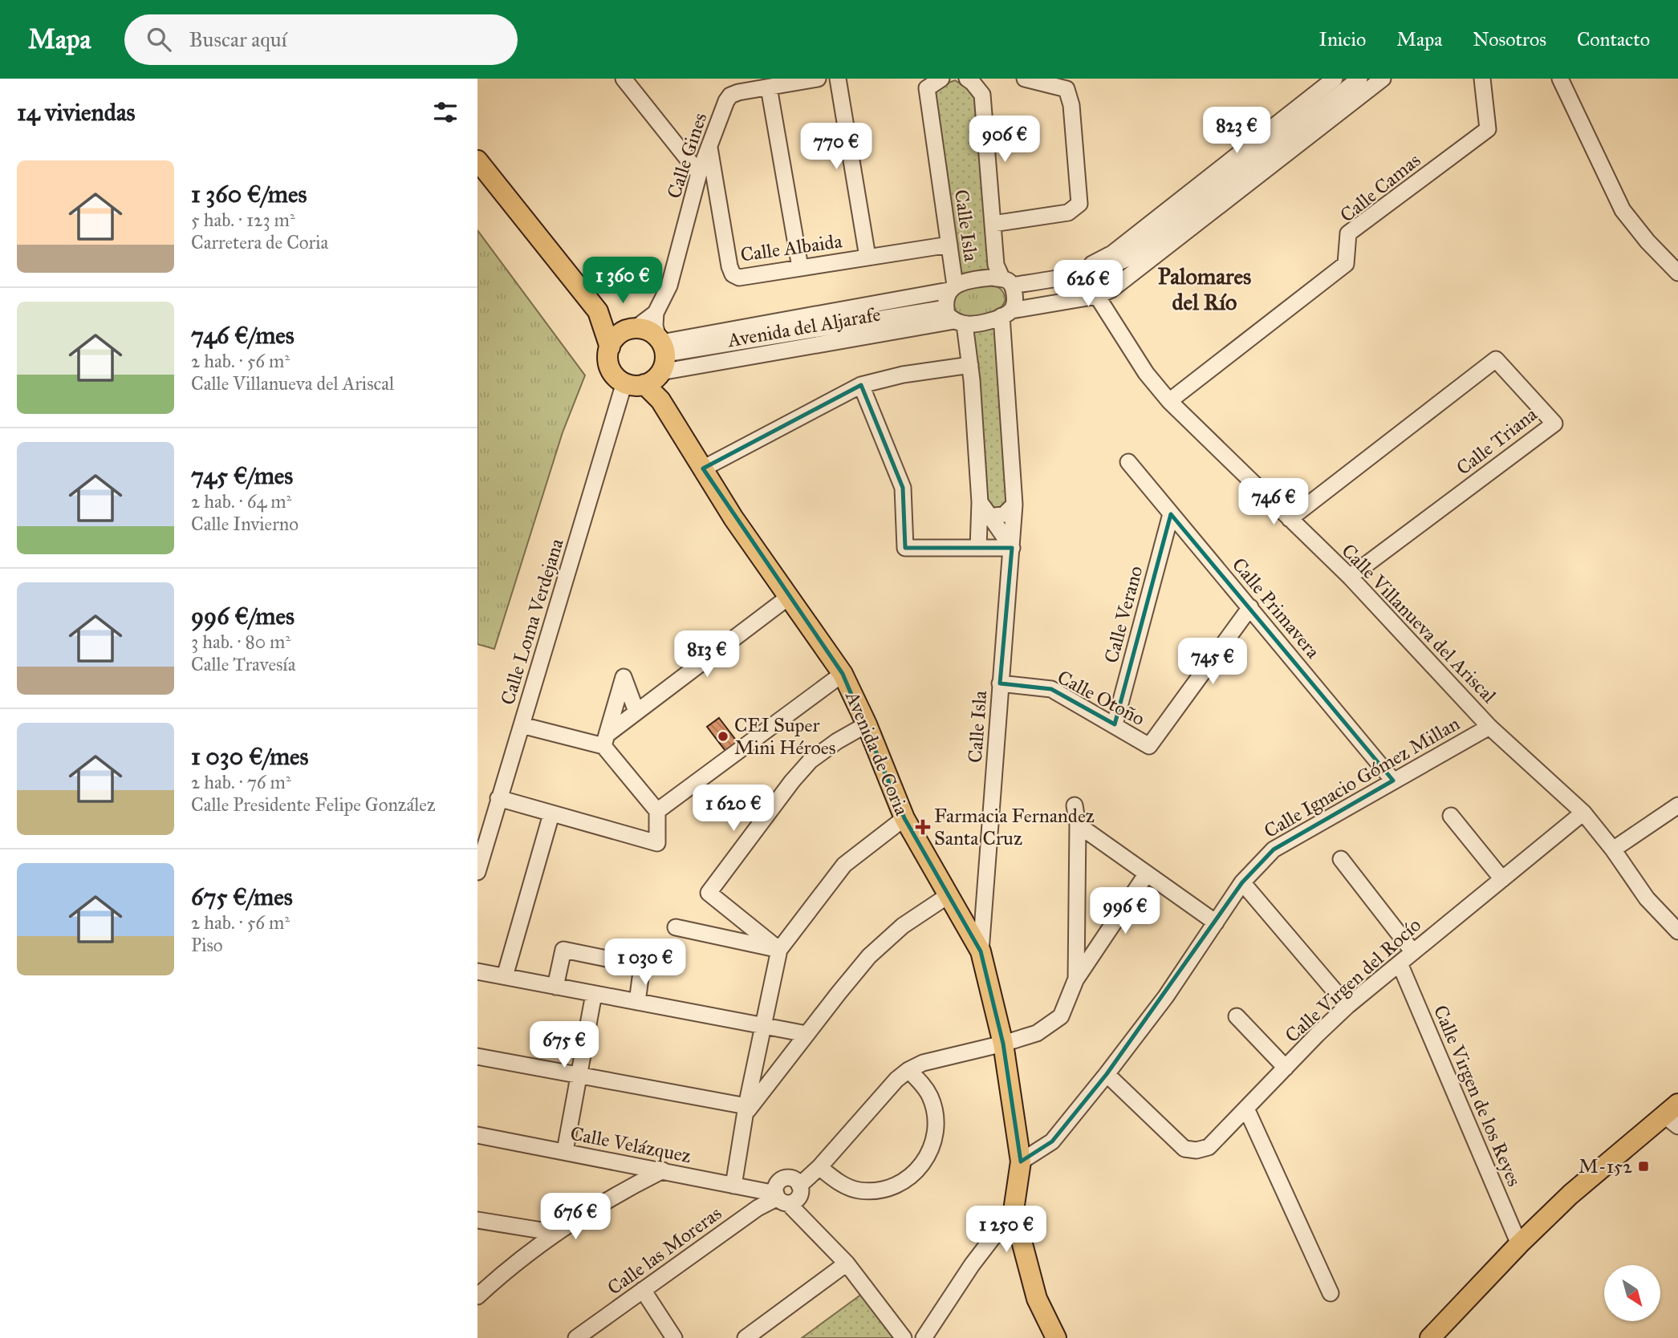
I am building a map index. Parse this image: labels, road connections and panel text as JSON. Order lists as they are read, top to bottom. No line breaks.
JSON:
{"streets":{"main road":["Avenida de Coria"],"street":["Calle Gines","Calle Camas","Calle Isla","Calle Albaida","Avenida del Aljarafe","Calle Triana","Calle Primavera","Calle Verano","Calle Loma Verdejana","Calle Villanueva del Ariscal","Calle Otoño","Calle Ignacio Gómez Millan","Calle Virgen del Rocío","Calle Virgen de los Reyes","Calle Velázquez","Calle las Moreras"]},"crossings":[["Calle Gines","Calle Albaida"],["Calle Camas","Calle Villanueva del Ariscal"],["Calle Isla","Calle Albaida"],["Calle Isla","Avenida del Aljarafe"],["Calle Isla","Calle Otoño"],["Calle Isla","Avenida de Coria"],["Avenida del Aljarafe","Calle Loma Verdejana"],["Avenida del Aljarafe","Calle Villanueva del Ariscal"],["Avenida del Aljarafe","Avenida de Coria"],["Calle Triana","Calle Villanueva del Ariscal"],["Calle Primavera","Calle Verano"],["Calle Primavera","Calle Otoño"],["Calle Primavera","Calle Ignacio Gómez Millan"],["Calle Verano","Calle Otoño"],["Calle Loma Verdejana","Avenida de Coria"],["Calle Villanueva del Ariscal","Calle Ignacio Gómez Millan"],["Avenida de Coria","Calle Ignacio Gómez Millan"],["Calle Ignacio Gómez Millan","Calle Virgen del Rocío"],["Calle Virgen del Rocío","Calle Virgen de los Reyes"],["Calle Velázquez","Calle las Moreras"]],"districts":["Palomares del Río"],"places":{"other":["CEI Super Mini Héroes"],"health":["Farmacia Fernandez Santa Cruz"],"transit":["M-152"]},"north":"bottom right","page":{"header":"Mapa","search":"Buscar aquí","nav":["Inicio","Mapa","Nosotros","Contacto"],"heading":"14 viviendas","price":["823 €","906 €","770 €","1 360 €","626 €","746 €","813 €","745 €","1 620 €","996 €","1 030 €","675 €","676 €","1 250 €"],"list":[{"name":"1 360 €/mes","note":"5 hab. · 123 m² · Carretera de Coria"},{"name":"746 €/mes","note":"2 hab. · 56 m² · Calle Villanueva del Ariscal"},{"name":"745 €/mes","note":"2 hab. · 64 m² · Calle Invierno"},{"name":"996 €/mes","note":"3 hab. · 80 m² · Calle Travesía"},{"name":"1 030 €/mes","note":"2 hab. · 76 m² · Calle Presidente Felipe González"},{"name":"675 €/mes","note":"2 hab. · 56 m² · Piso"}]}}
